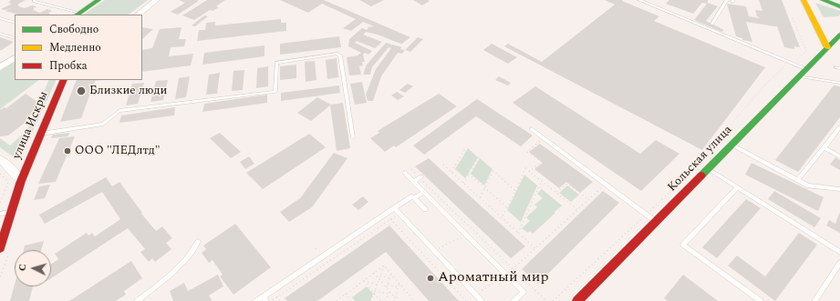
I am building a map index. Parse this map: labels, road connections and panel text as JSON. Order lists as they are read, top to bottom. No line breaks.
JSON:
{"streets":{"main road":["улица Искры","Кольская улица"]},"places":["Близкие люди","ООО \"ЛЕДлтд\"","Ароматный мир"],"legend":["Свободно","Медленно","Пробка"],"north":"left"}
